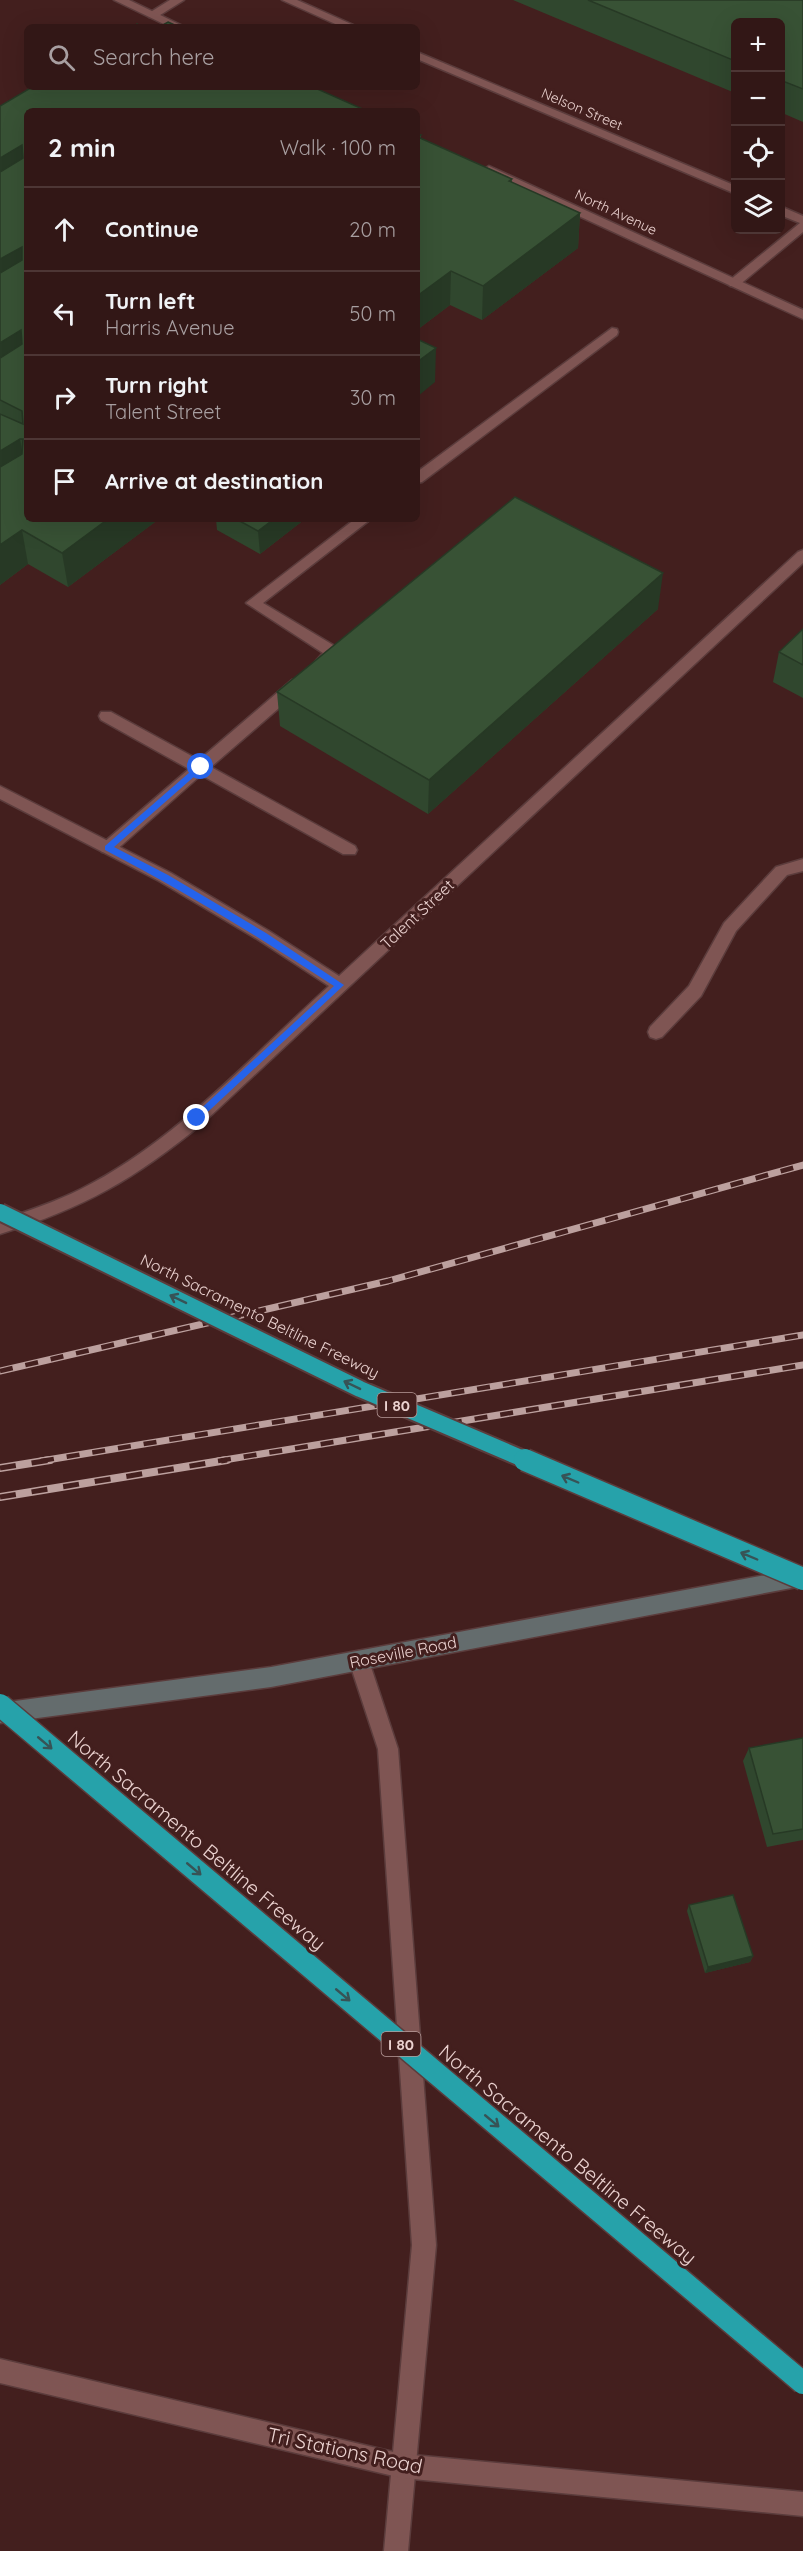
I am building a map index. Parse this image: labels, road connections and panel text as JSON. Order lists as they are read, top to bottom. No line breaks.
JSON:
{"streets":{"highway":["North Sacramento Beltline Freeway","I 80"],"main road":["Roseville Road"],"street":["Nelson Street","North Avenue","Talent Street","Tri Stations Road"]},"crossings":[["North Sacramento Beltline Freeway","Roseville Road"]],"page":{"map_buttons":["+","−"],"search":"Search here","heading":["2 min","Walk · 100 m"],"list":[["Continue","20 m"],["Turn left","Harris Avenue","50 m"],["Turn right","Talent Street","30 m"],"Arrive at destination"]}}
